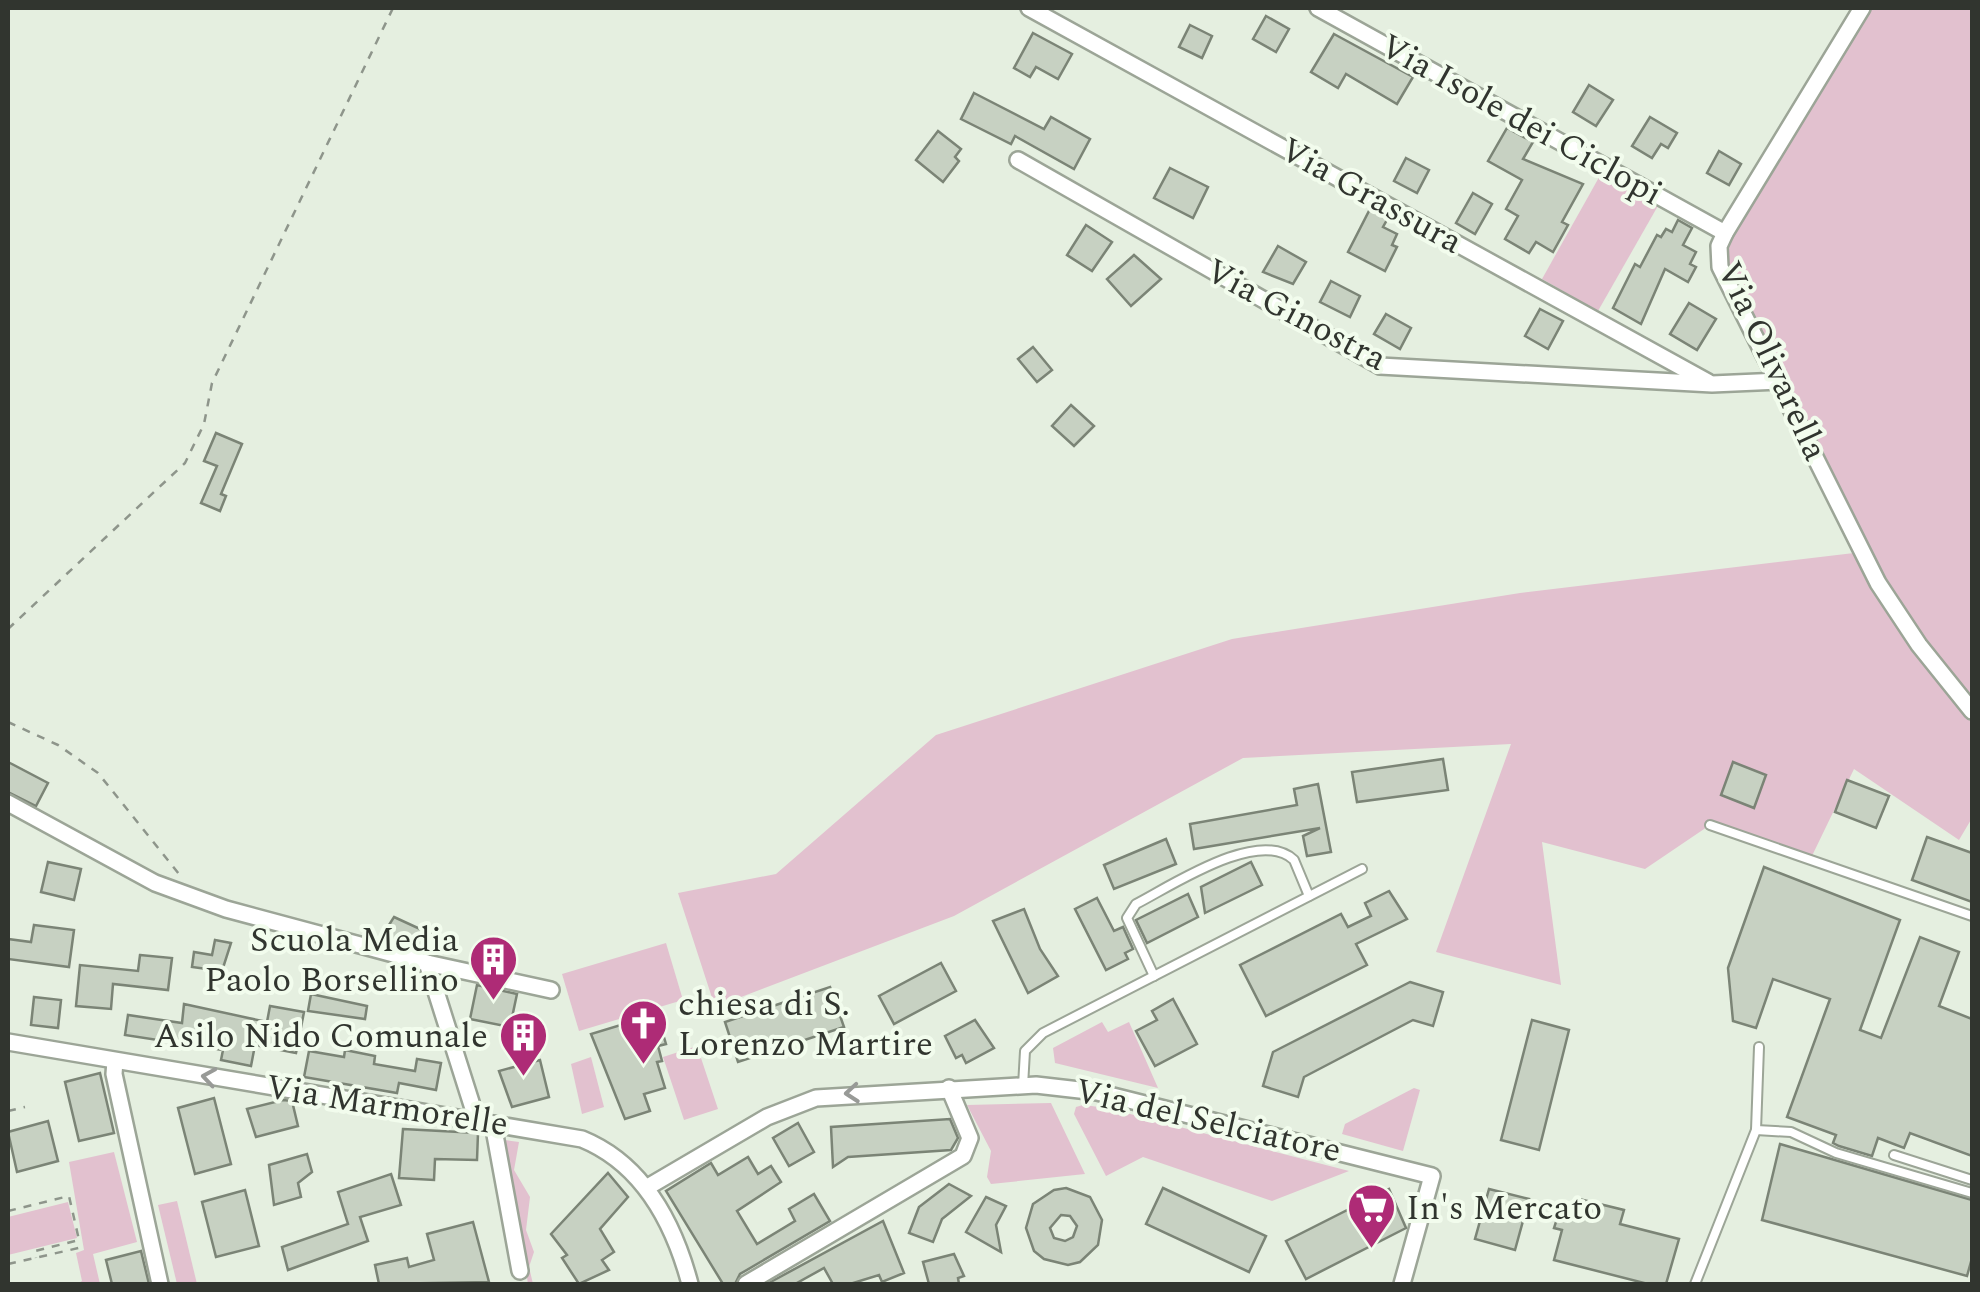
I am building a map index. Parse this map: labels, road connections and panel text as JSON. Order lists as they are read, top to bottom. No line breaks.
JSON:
{"streets":{"street":["Via Isole dei Ciclopi","Via Grassura","Via Ginostra","Via Olivarella","Via Marmorelle","Via del Selciatore"]},"crossings":[["Via Isole dei Ciclopi","Via Olivarella"],["Via Grassura","Via Ginostra"],["Via Ginostra","Via Olivarella"],["Via Marmorelle","Via del Selciatore"]],"one_way":["Via Marmorelle"],"places":{"building":["Scuola Media Paolo Borsellino","Asilo Nido Comunale"],"church":["chiesa di S. Lorenzo Martire"],"supermarket":["In's Mercato"]}}
